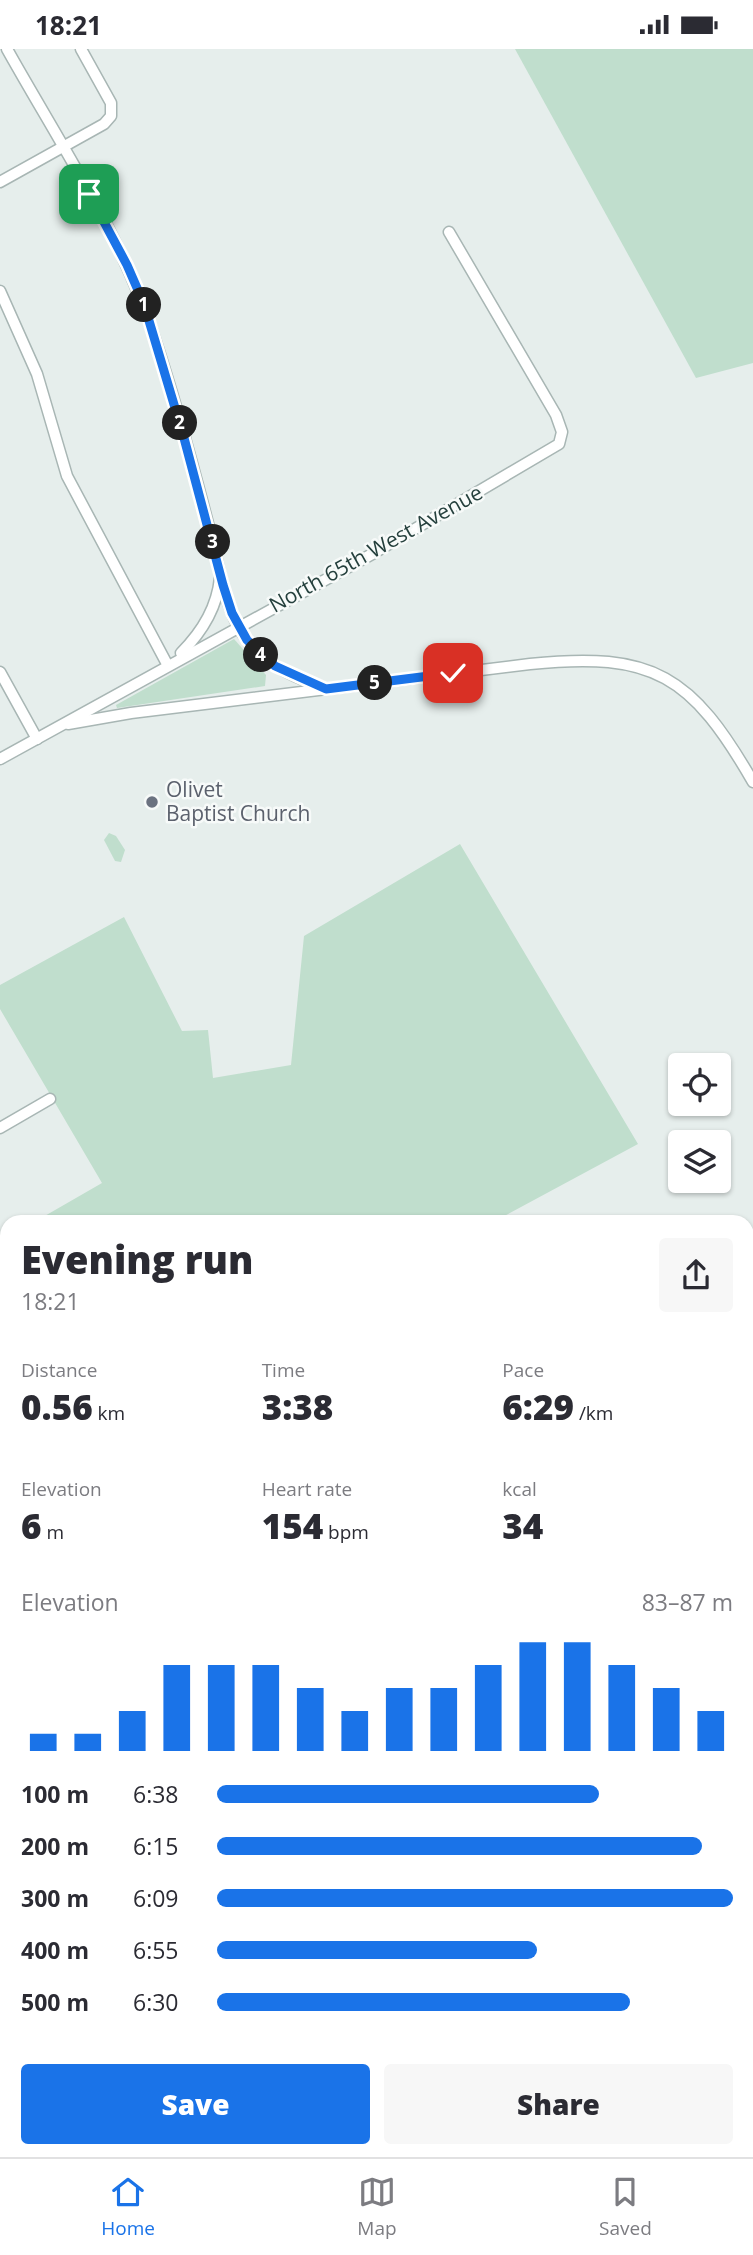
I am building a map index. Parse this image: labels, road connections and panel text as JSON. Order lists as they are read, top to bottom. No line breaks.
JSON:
{"streets":{"street":["North 65th West Avenue"]},"places":["Olivet Baptist Church"],"page":{"status":"18:21","pins":["1","2","3","4","5"],"heading":["Evening run","18:21"],"stats":[["Distance","0.56 km"],["Time","3:38"],["Pace","6:29 /km"],["Elevation","6 m"],["Heart rate","154 bpm"],["kcal","34"]],"chart":["Elevation","83–87 m"],"list":[{"name":"100 m","note":"6:38"},{"name":"200 m","note":"6:15"},{"name":"300 m","note":"6:09"},{"name":"400 m","note":"6:55"},{"name":"500 m","note":"6:30"}],"buttons":["Save","Share"],"tabs":["Home","Map","Saved"]}}
